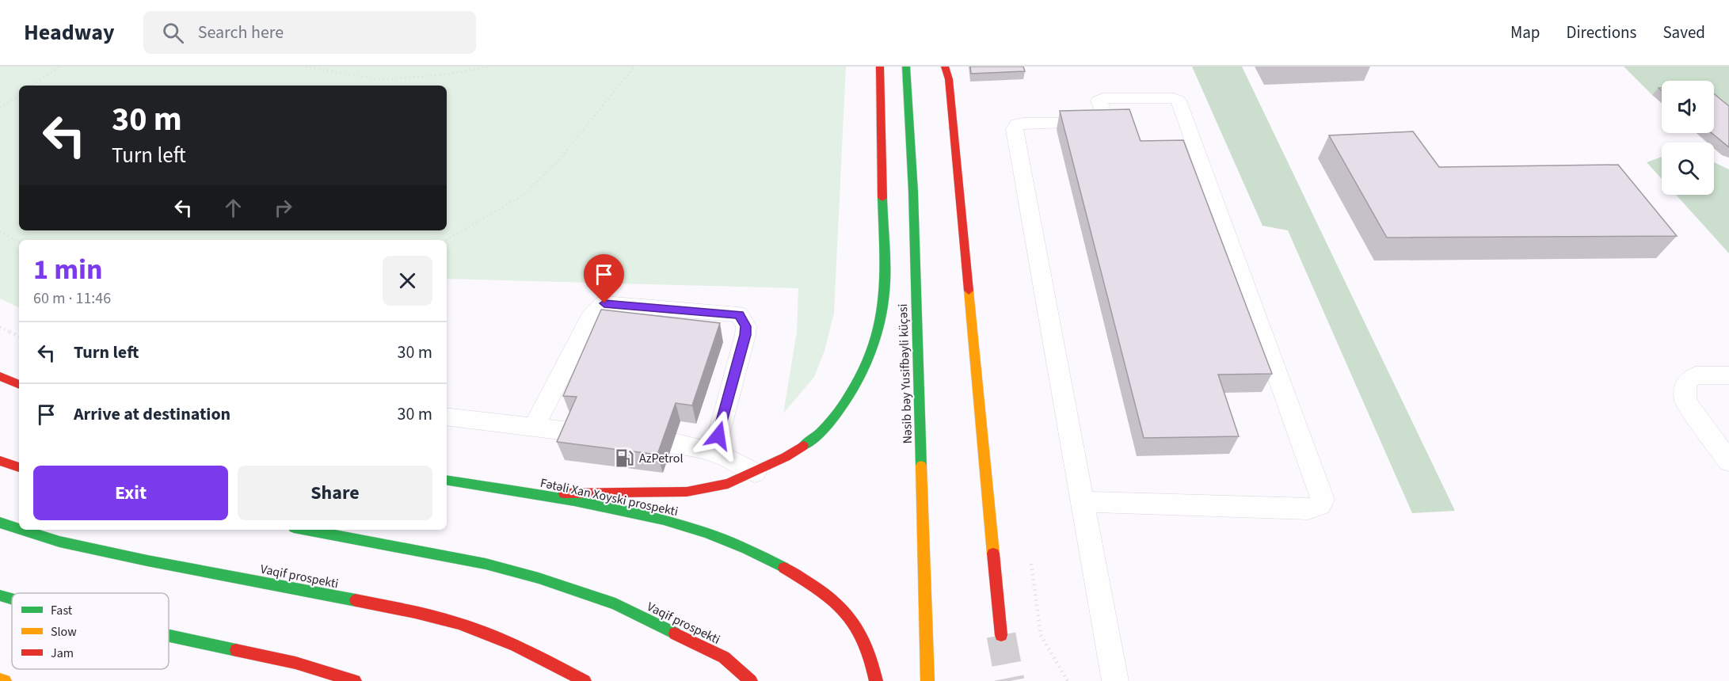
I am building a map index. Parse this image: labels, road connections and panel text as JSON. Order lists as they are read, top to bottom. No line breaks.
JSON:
{"streets":{"main road":["Nəsib bəy Yusifbəyli küçəsi","Fətəli Xan Xoyski prospekti","Vaqif prospekti"]},"places":{"fuel station":["AzPetrol"]},"legend":["Fast","Slow","Jam"],"page":{"header":"Headway","search":"Search here","nav":["Map","Directions","Saved"],"turn":["30 m","Turn left"],"heading":["1 min","60 m · 11:46"],"list":[{"name":"Turn left","value":"30 m"},{"name":"Arrive at destination","value":"30 m"}],"buttons":["Exit","Share"]}}
